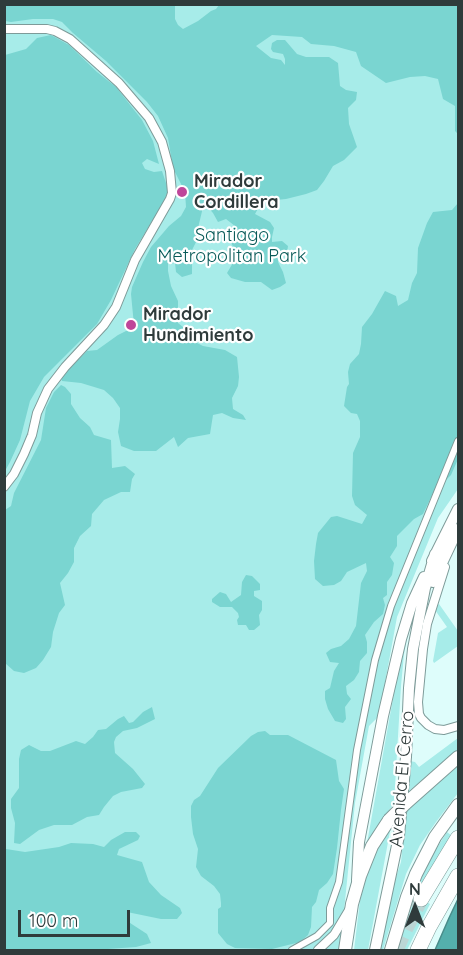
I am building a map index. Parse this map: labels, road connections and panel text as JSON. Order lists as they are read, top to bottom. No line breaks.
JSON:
{"streets":{"street":["Avenida El Cerro"]},"parks":["Santiago Metropolitan Park"],"places":["Mirador Cordillera","Mirador Hundimiento"],"scale_bar":"100 m","north":"top"}
